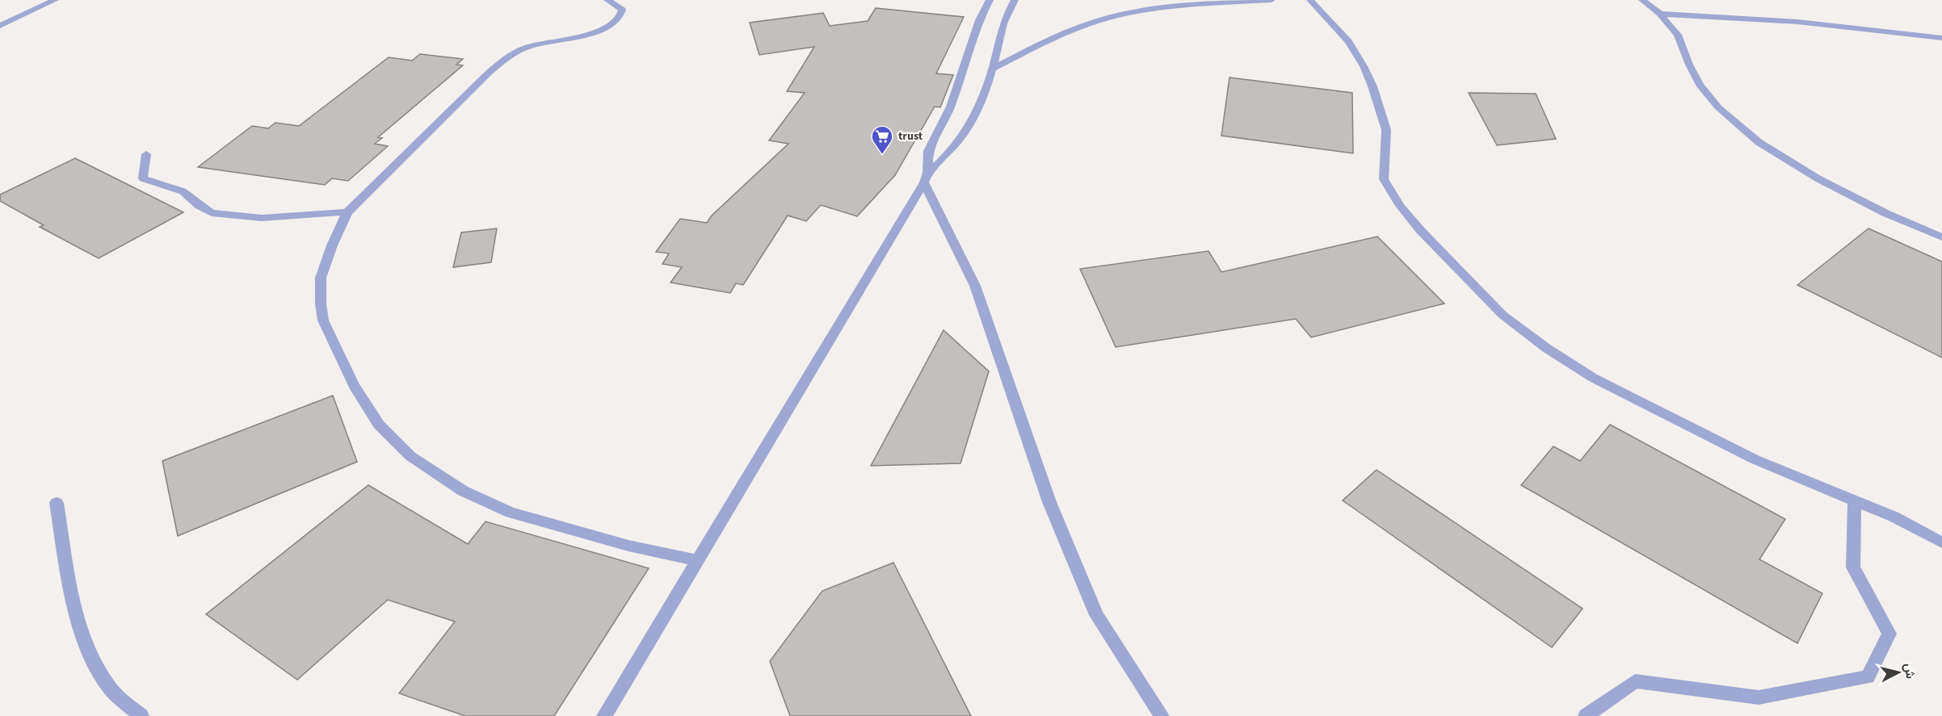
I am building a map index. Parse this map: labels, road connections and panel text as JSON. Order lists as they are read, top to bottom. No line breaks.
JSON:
{"places":{"supermarket":["trust"]},"north":"right"}
